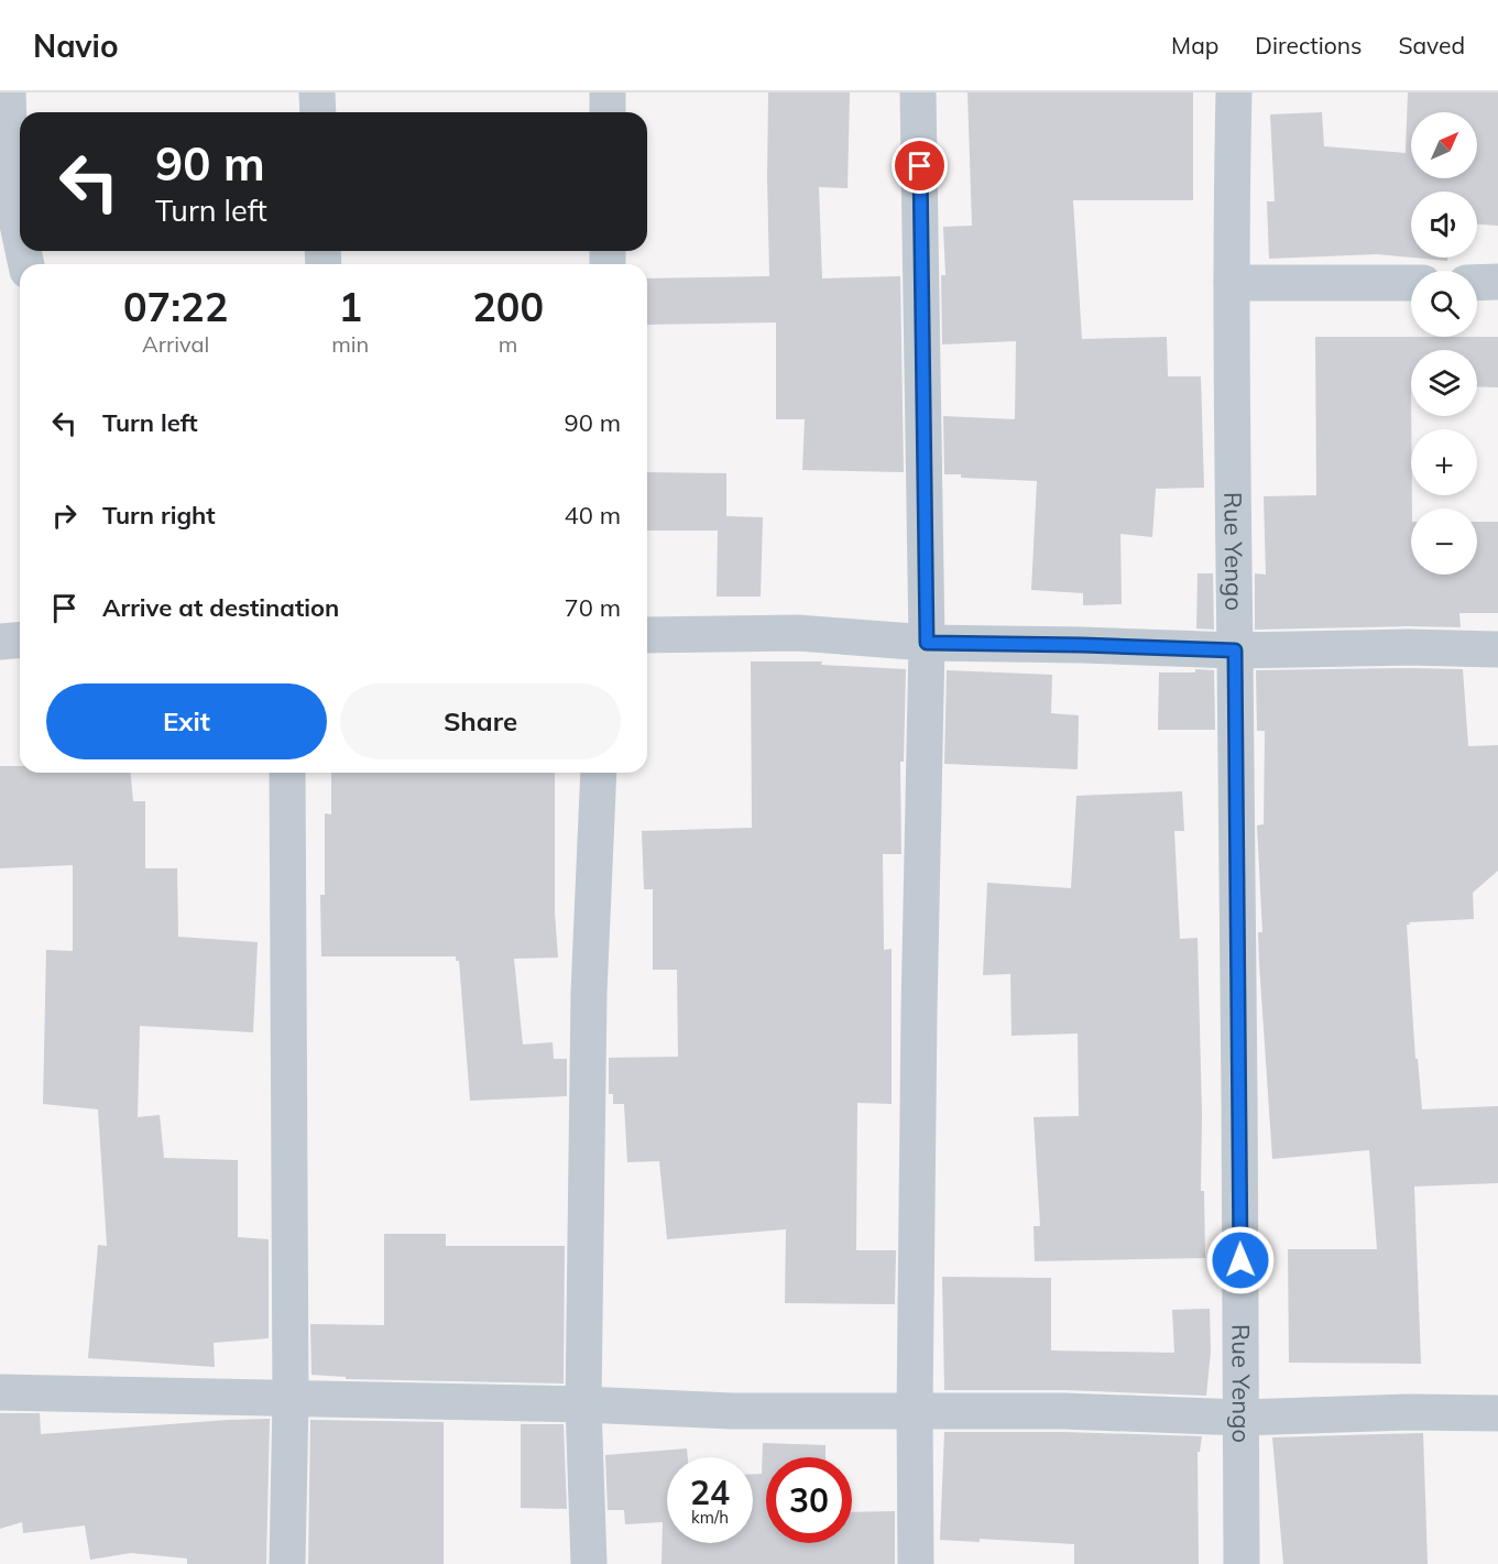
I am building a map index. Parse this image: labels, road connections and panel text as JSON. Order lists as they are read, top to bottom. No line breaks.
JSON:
{"streets":{"street":["Rue Yengo"]},"north":"top right","page":{"header":"Navio","nav":["Map","Directions","Saved"],"map_buttons":["+","−"],"turn":["90 m","Turn left"],"eta":["07:22","Arrival","1","min","200","m"],"list":[{"name":"Turn left","value":"90 m"},{"name":"Turn right","value":"40 m"},{"name":"Arrive at destination","value":"70 m"}],"buttons":["Exit","Share"],"speed":"24 km/h","limit":"30"}}
